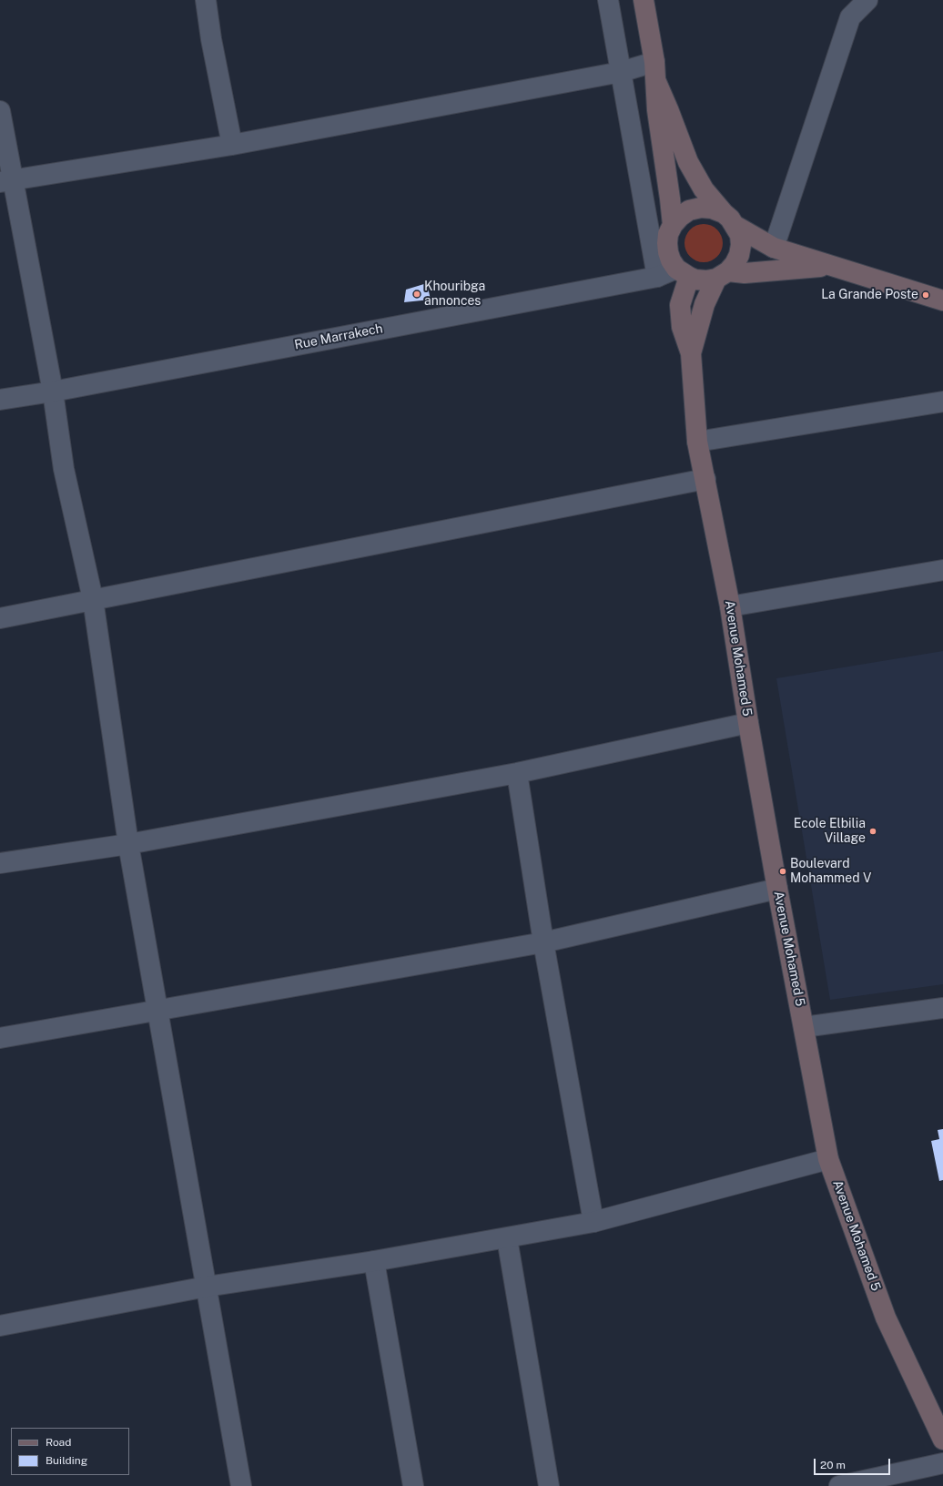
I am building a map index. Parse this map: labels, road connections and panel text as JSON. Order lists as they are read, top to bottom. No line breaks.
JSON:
{"streets":{"main road":["Avenue Mohamed 5"],"street":["Rue Marrakech"]},"crossings":[["Rue Marrakech","Avenue Mohamed 5"]],"places":["Khouribga annonces","La Grande Poste","Ecole Elbilia Village","Boulevard Mohammed V"],"legend":["Road","Building"],"scale_bar":"20 m"}
